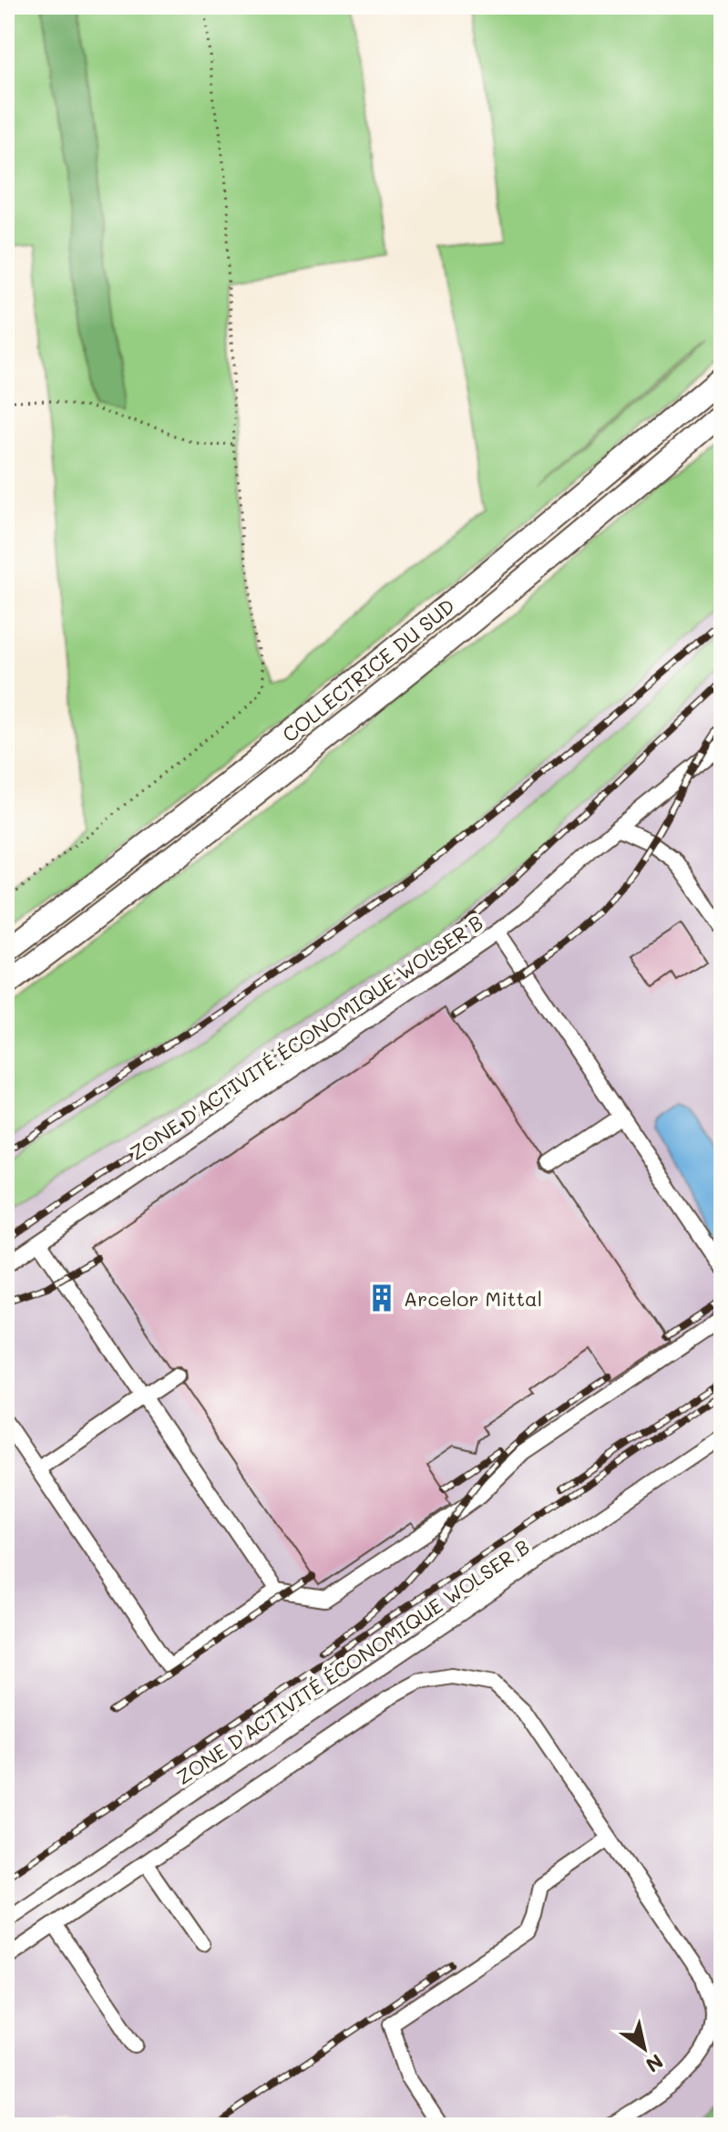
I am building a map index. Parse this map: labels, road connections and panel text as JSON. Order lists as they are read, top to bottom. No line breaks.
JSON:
{"streets":{"highway":["COLLECTRICE DU SUD"],"street":["ZONE D'ACTIVITÉ ÉCONOMIQUE WOLSER B"]},"places":{"building":["Arcelor Mittal"]},"north":"bottom right"}
